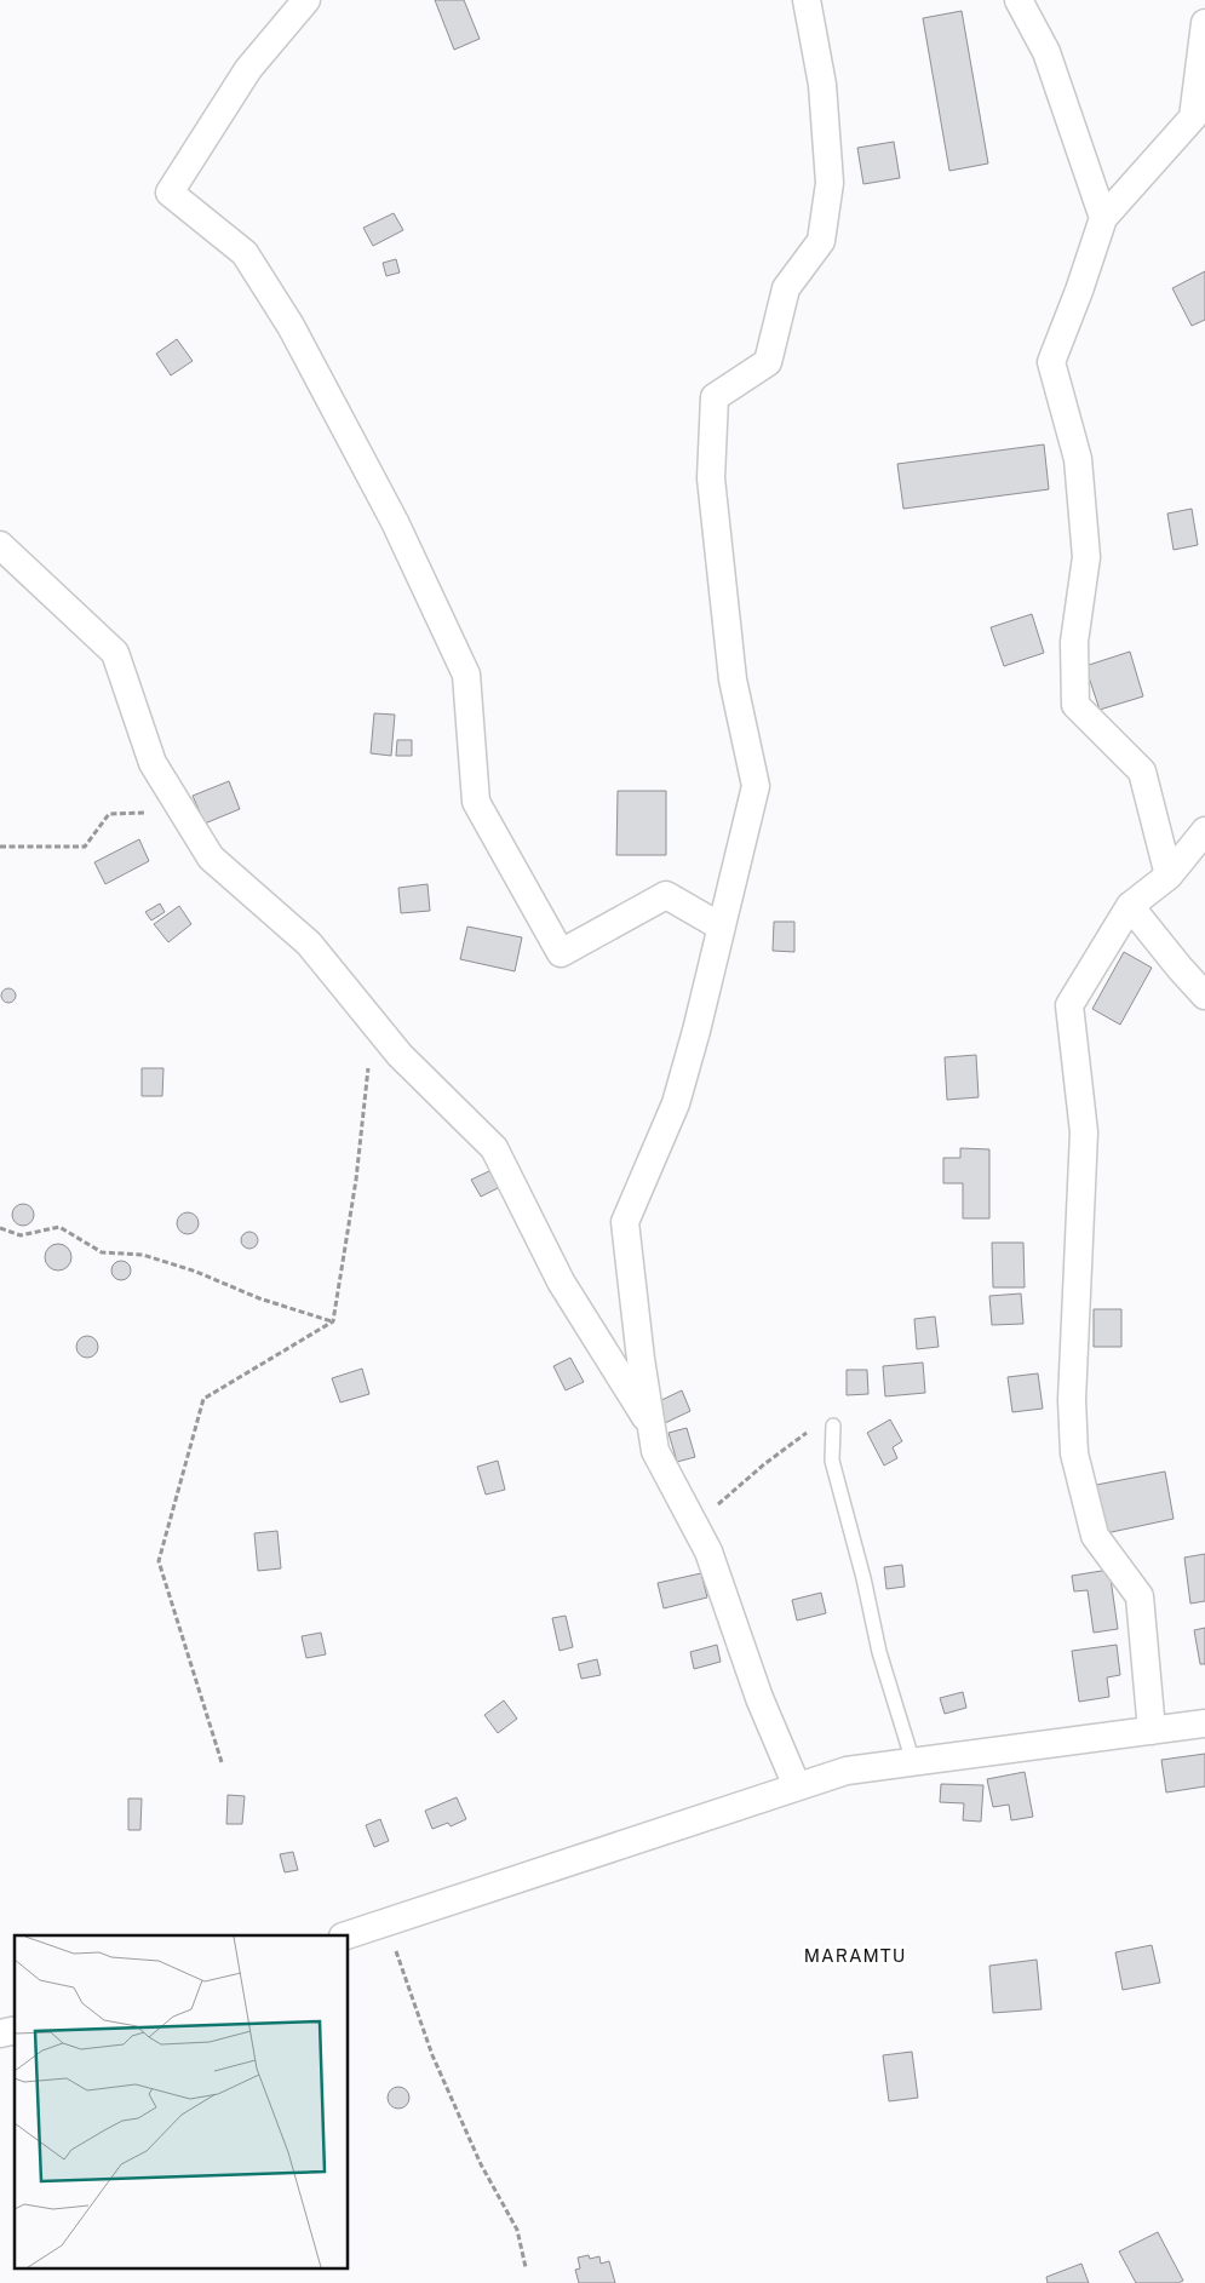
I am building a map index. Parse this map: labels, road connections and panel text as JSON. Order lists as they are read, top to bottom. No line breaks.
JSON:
{"districts":["MARAMTU"]}
